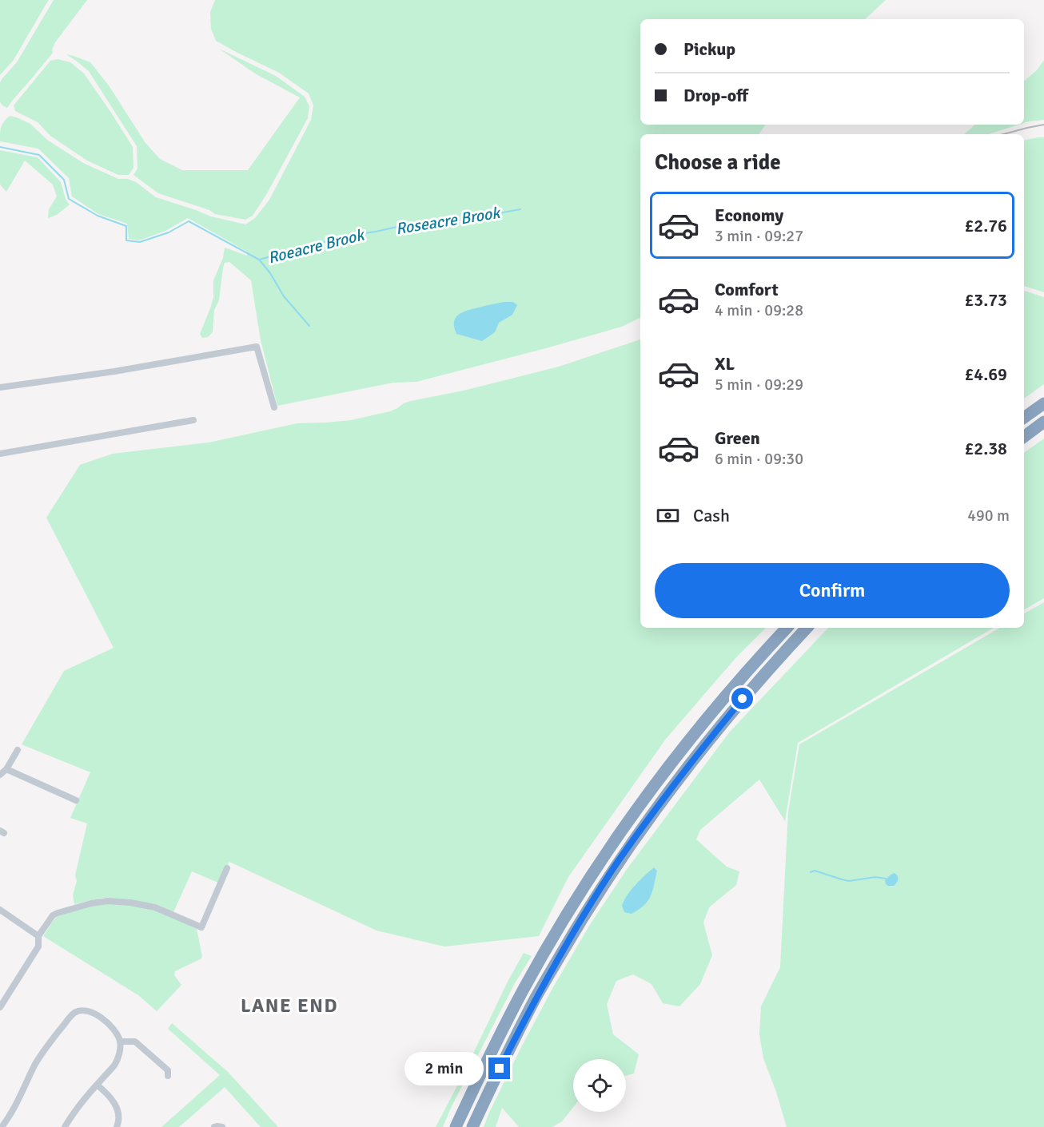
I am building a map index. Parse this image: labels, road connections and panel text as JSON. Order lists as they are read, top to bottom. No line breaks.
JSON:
{"districts":["LANE END"],"water":["Roseacre Brook","Roeacre Brook"],"page":{"banner":["Pickup","Drop-off"],"heading":"Choose a ride","list":[{"name":"Economy","note":"3 min · 09:27","value":"£2.76"},{"name":"Comfort","note":"4 min · 09:28","value":"£3.73"},{"name":"XL","note":"5 min · 09:29","value":"£4.69"},{"name":"Green","note":"6 min · 09:30","value":"£2.38"}],"pay":["Cash","490 m"],"buttons":"Confirm","bubble":"2 min"}}
